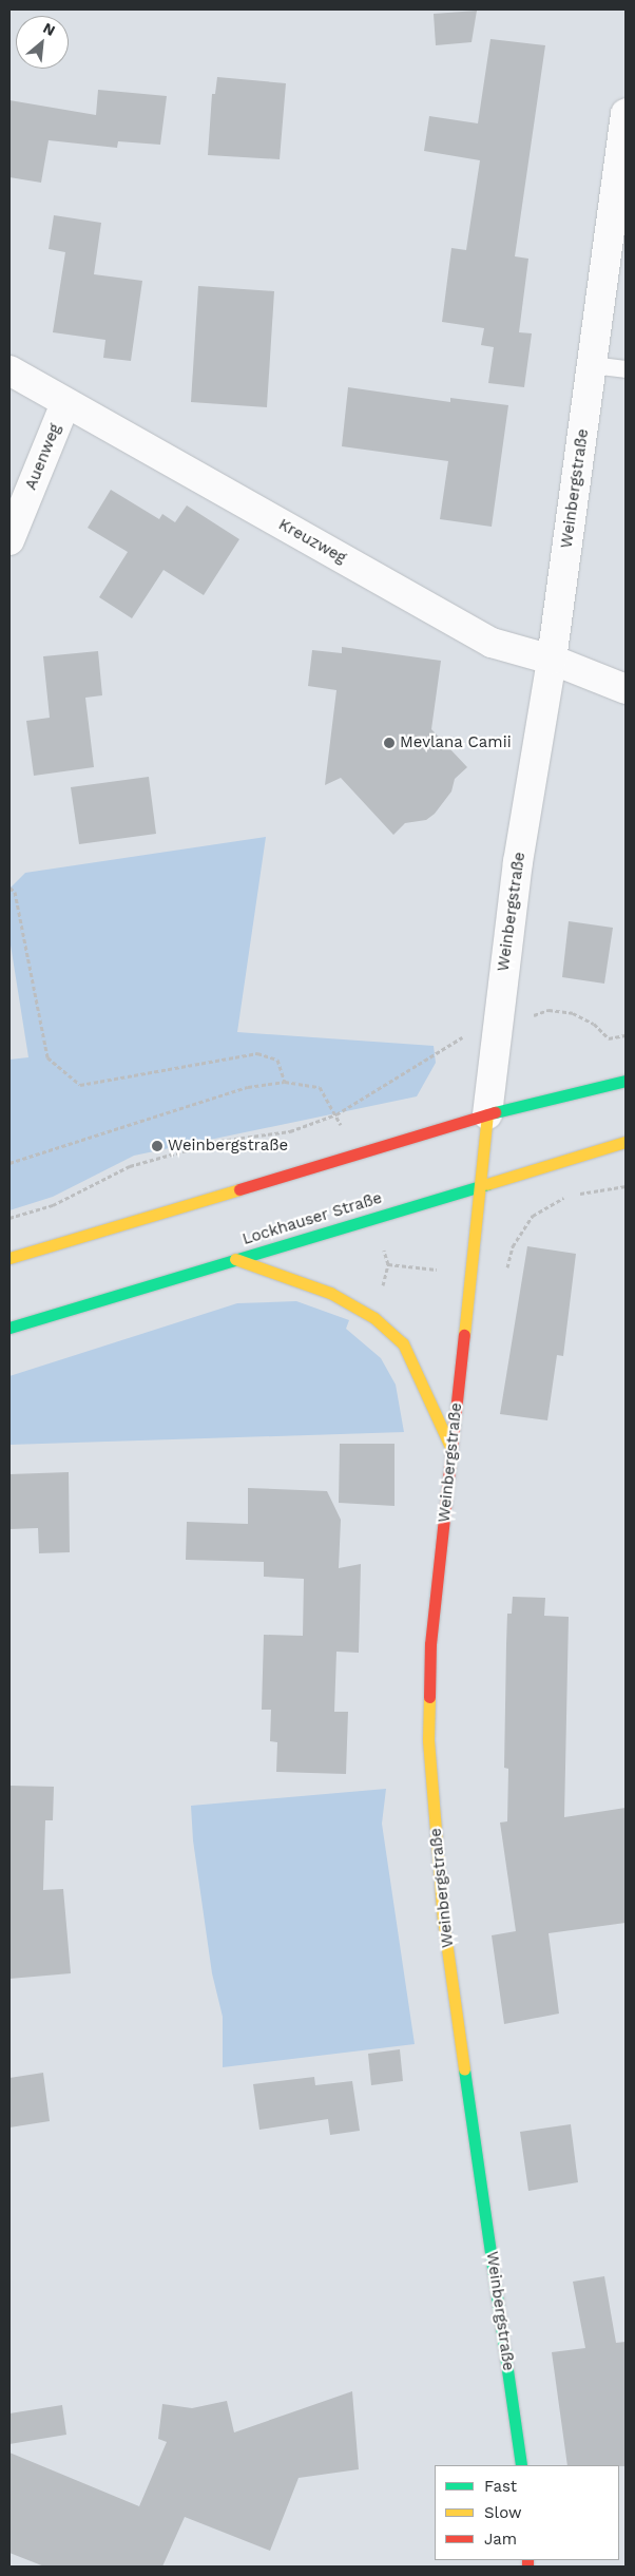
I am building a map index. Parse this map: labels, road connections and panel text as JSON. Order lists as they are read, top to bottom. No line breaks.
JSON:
{"streets":{"street":["Auenweg","Weinbergstraße","Kreuzweg","Lockhauser Straße"]},"crossings":[["Auenweg","Kreuzweg"],["Weinbergstraße","Kreuzweg"],["Weinbergstraße","Lockhauser Straße"]],"places":["Mevlana Camii","Weinbergstraße"],"legend":["Fast","Slow","Jam"],"north":"top right"}
